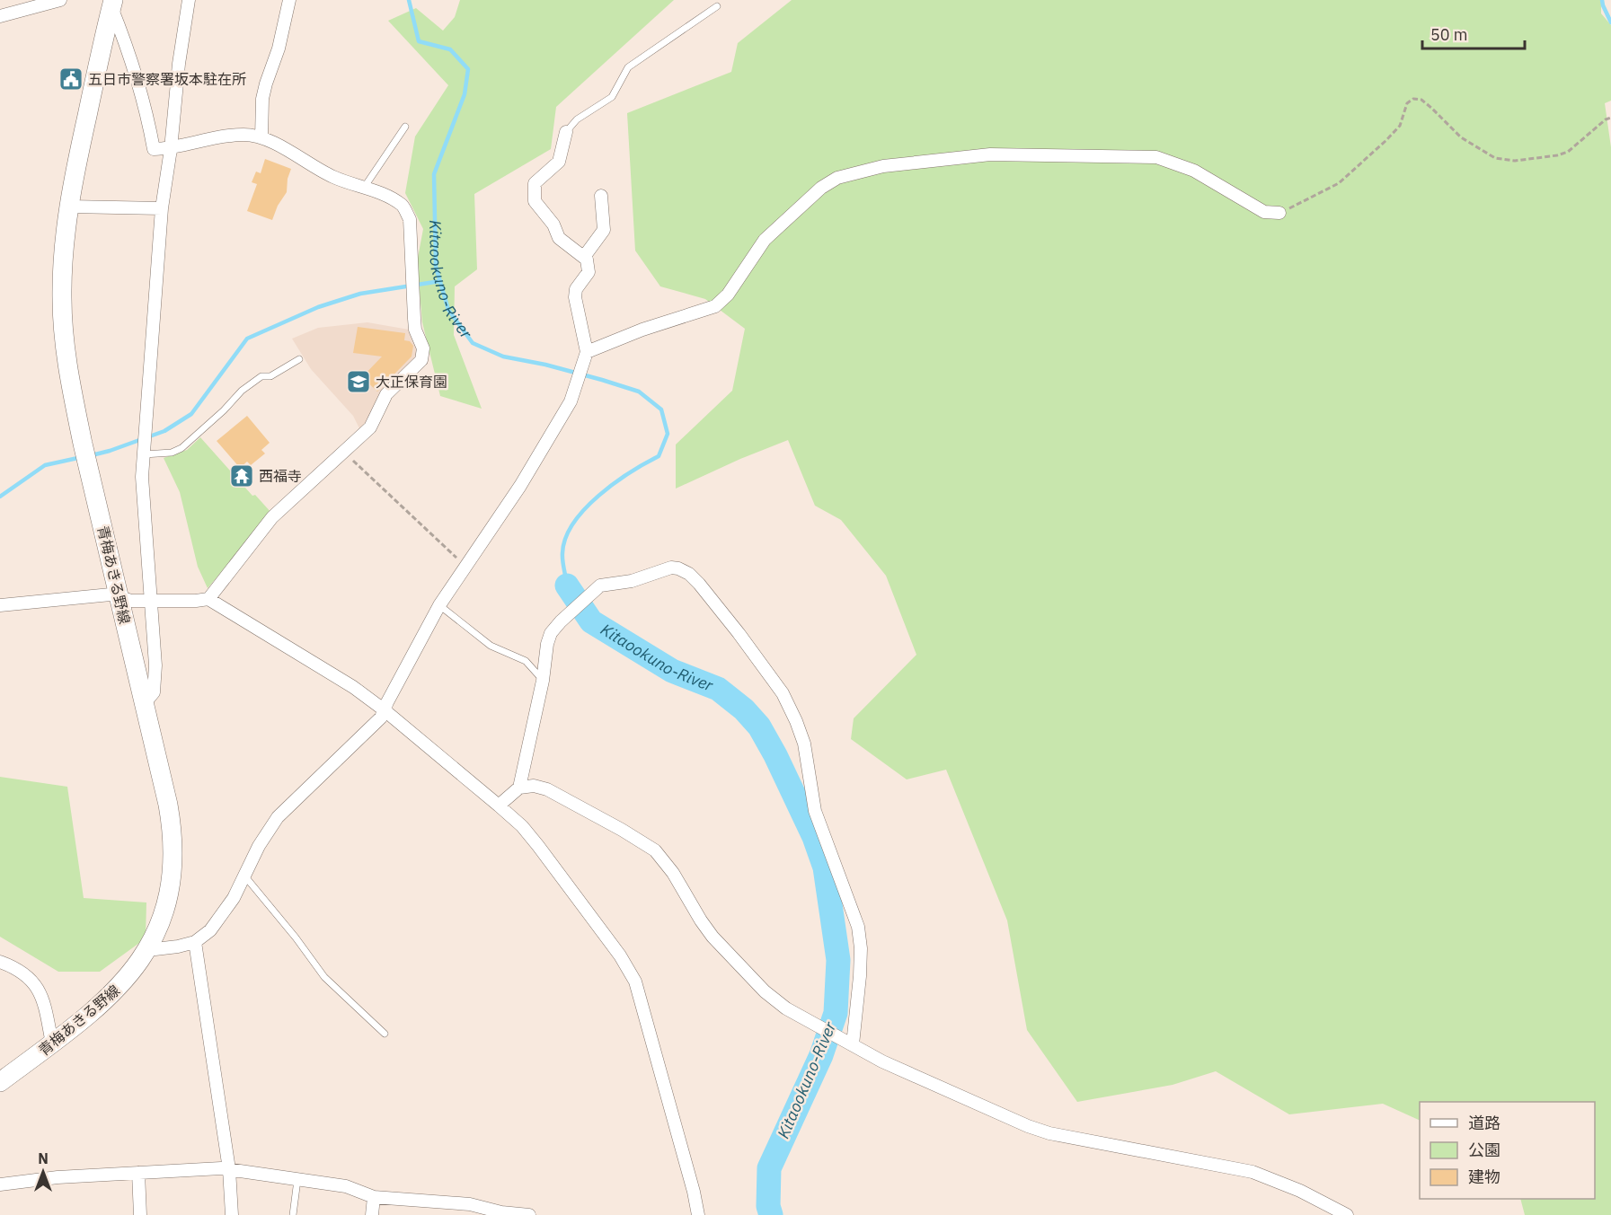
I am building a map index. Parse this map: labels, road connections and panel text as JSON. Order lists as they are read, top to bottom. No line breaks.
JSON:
{"streets":{"main road":["青梅あきる野線"]},"water":["Kitaookuno-River"],"places":{"public building":["五日市警察署坂本駐在所"],"school or university":["大正保育園"],"temple":["西福寺"]},"legend":["道路","公園","建物"],"scale_bar":"50 m","north":"top"}
